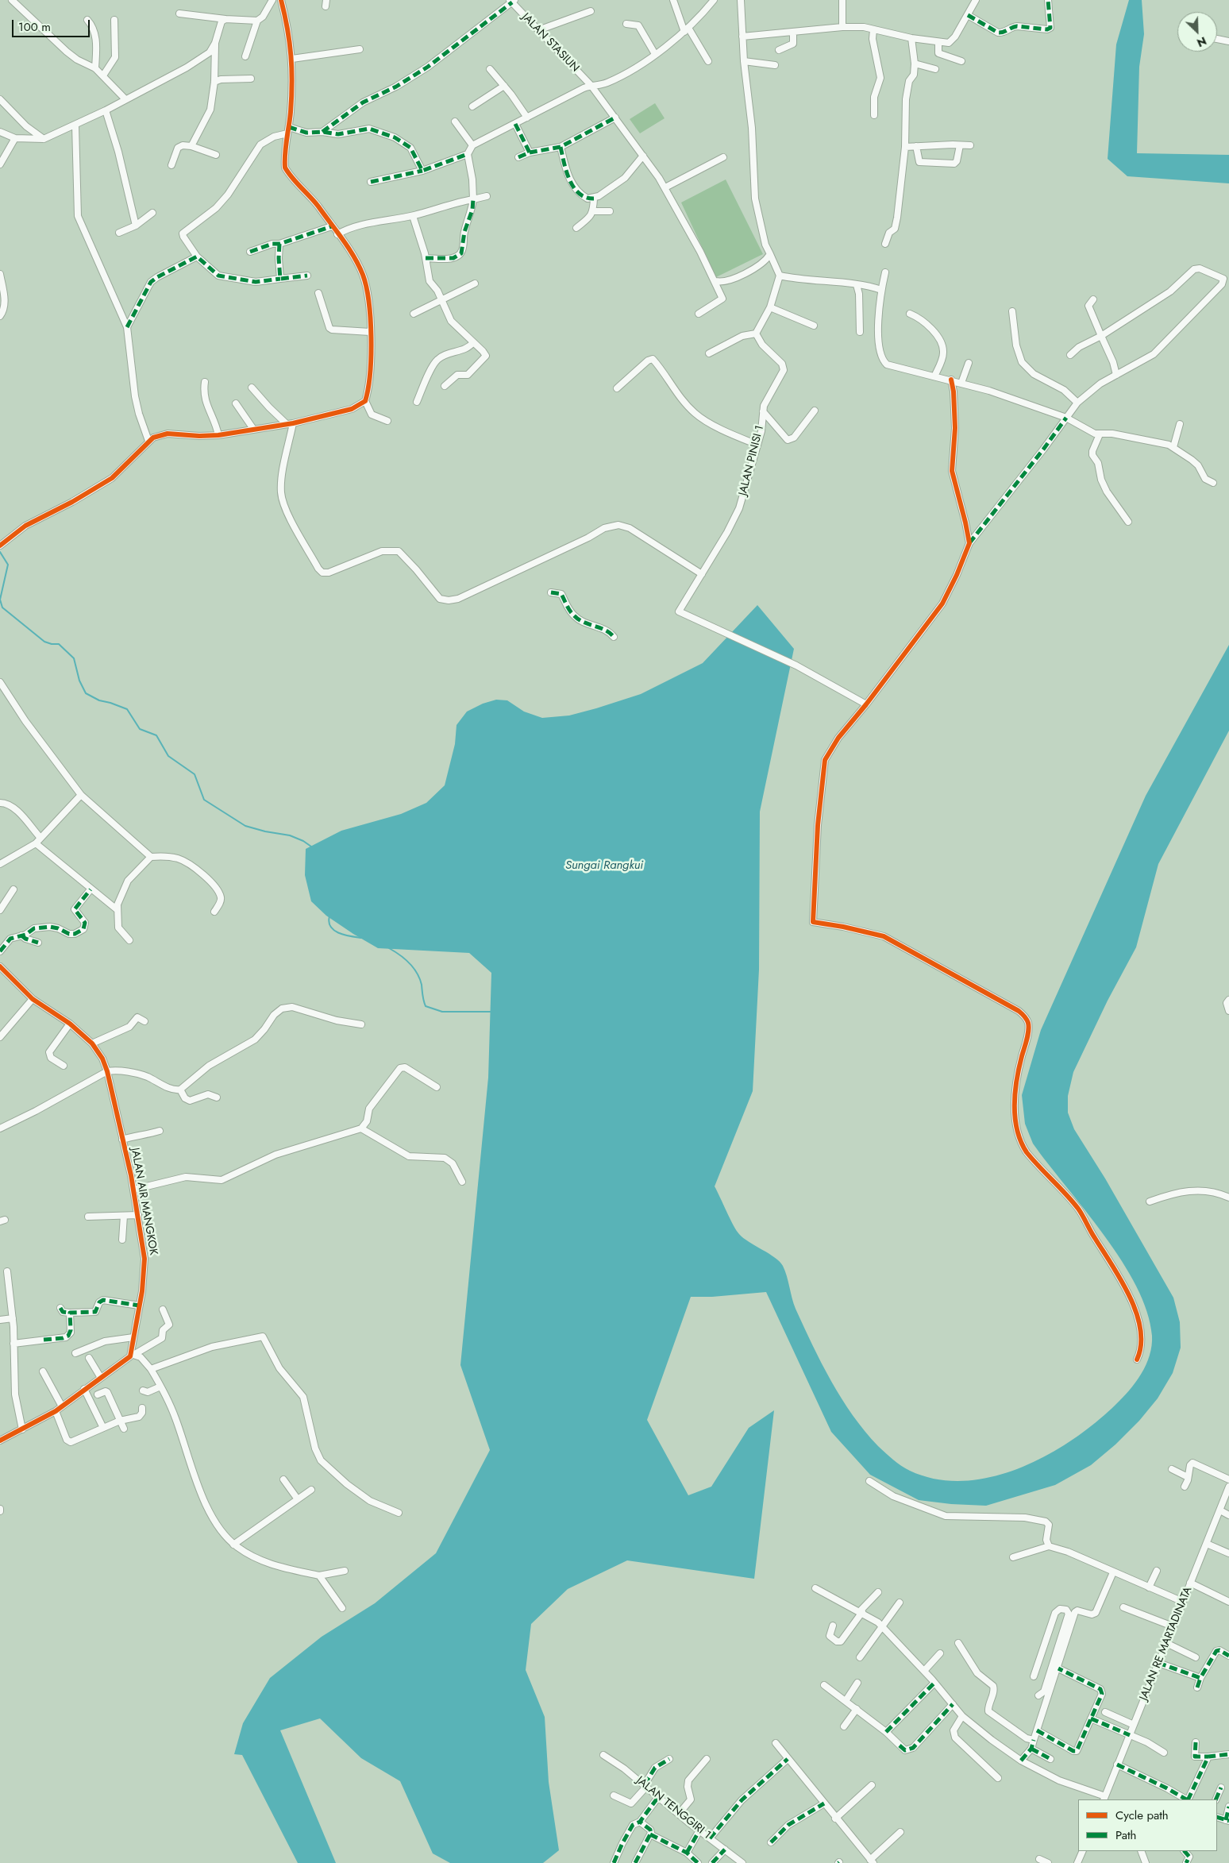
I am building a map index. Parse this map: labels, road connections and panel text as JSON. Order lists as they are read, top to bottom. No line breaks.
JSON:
{"streets":{"street":["JALAN STASIUN","JALAN PINISI 1","JALAN AIR MANGKOK","JALAN RE MARTADINATA","JALAN TENGGIRI 1"]},"water":["Sungai Rangkui"],"legend":["Cycle path","Path"],"scale_bar":"100 m","north":"bottom right"}
